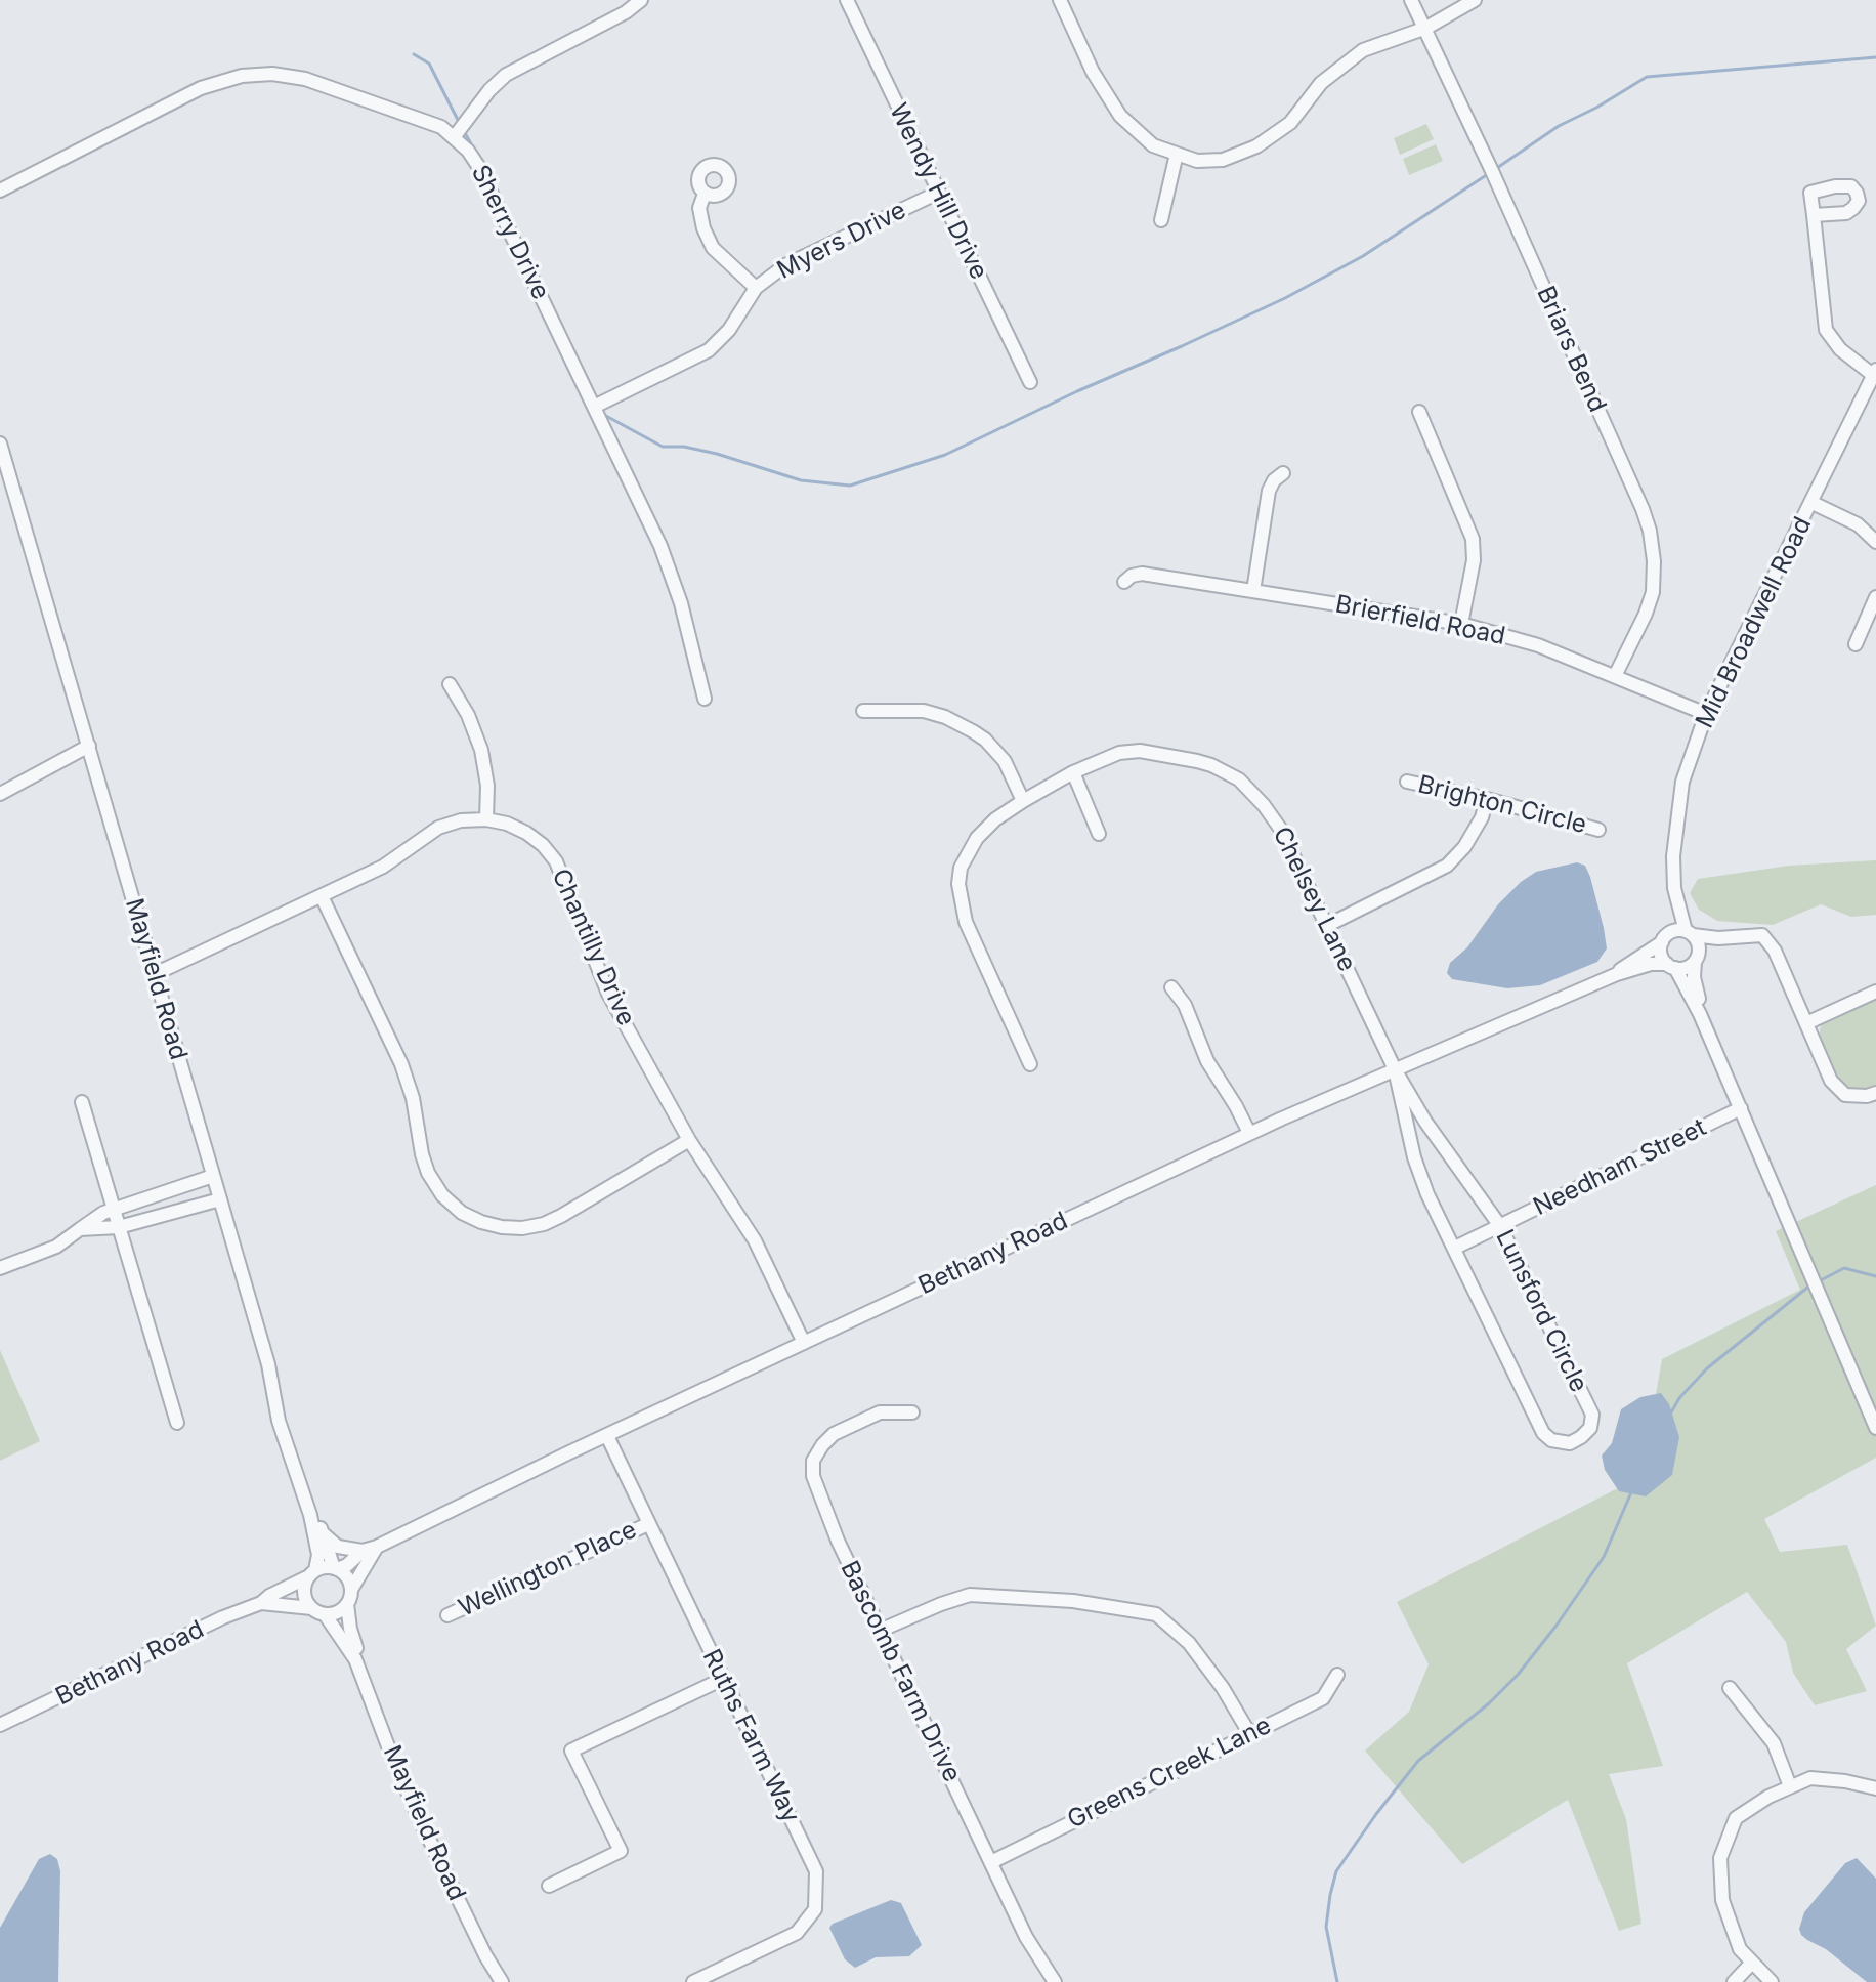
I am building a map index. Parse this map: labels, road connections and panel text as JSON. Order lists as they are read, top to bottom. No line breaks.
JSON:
{"streets":{"street":["Wendy Hill Drive","Sherry Drive","Myers Drive","Briars Bend","Brierfield Road","Mid Broadwell Road","Brighton Circle","Chelsey Lane","Chantilly Drive","Mayfield Road","Needham Street","Bethany Road","Lunsford Circle","Wellington Place","Bascomb Farm Drive","Ruths Farm Way","Greens Creek Lane"]},"crossings":[["Wendy Hill Drive","Myers Drive"],["Sherry Drive","Myers Drive"],["Briars Bend","Brierfield Road"],["Brierfield Road","Mid Broadwell Road"],["Mid Broadwell Road","Bethany Road"],["Chelsey Lane","Bethany Road"],["Chelsey Lane","Lunsford Circle"],["Chantilly Drive","Mayfield Road"],["Chantilly Drive","Bethany Road"],["Mayfield Road","Bethany Road"],["Needham Street","Lunsford Circle"],["Bethany Road","Lunsford Circle"],["Bethany Road","Ruths Farm Way"],["Wellington Place","Ruths Farm Way"],["Bascomb Farm Drive","Greens Creek Lane"]]}
